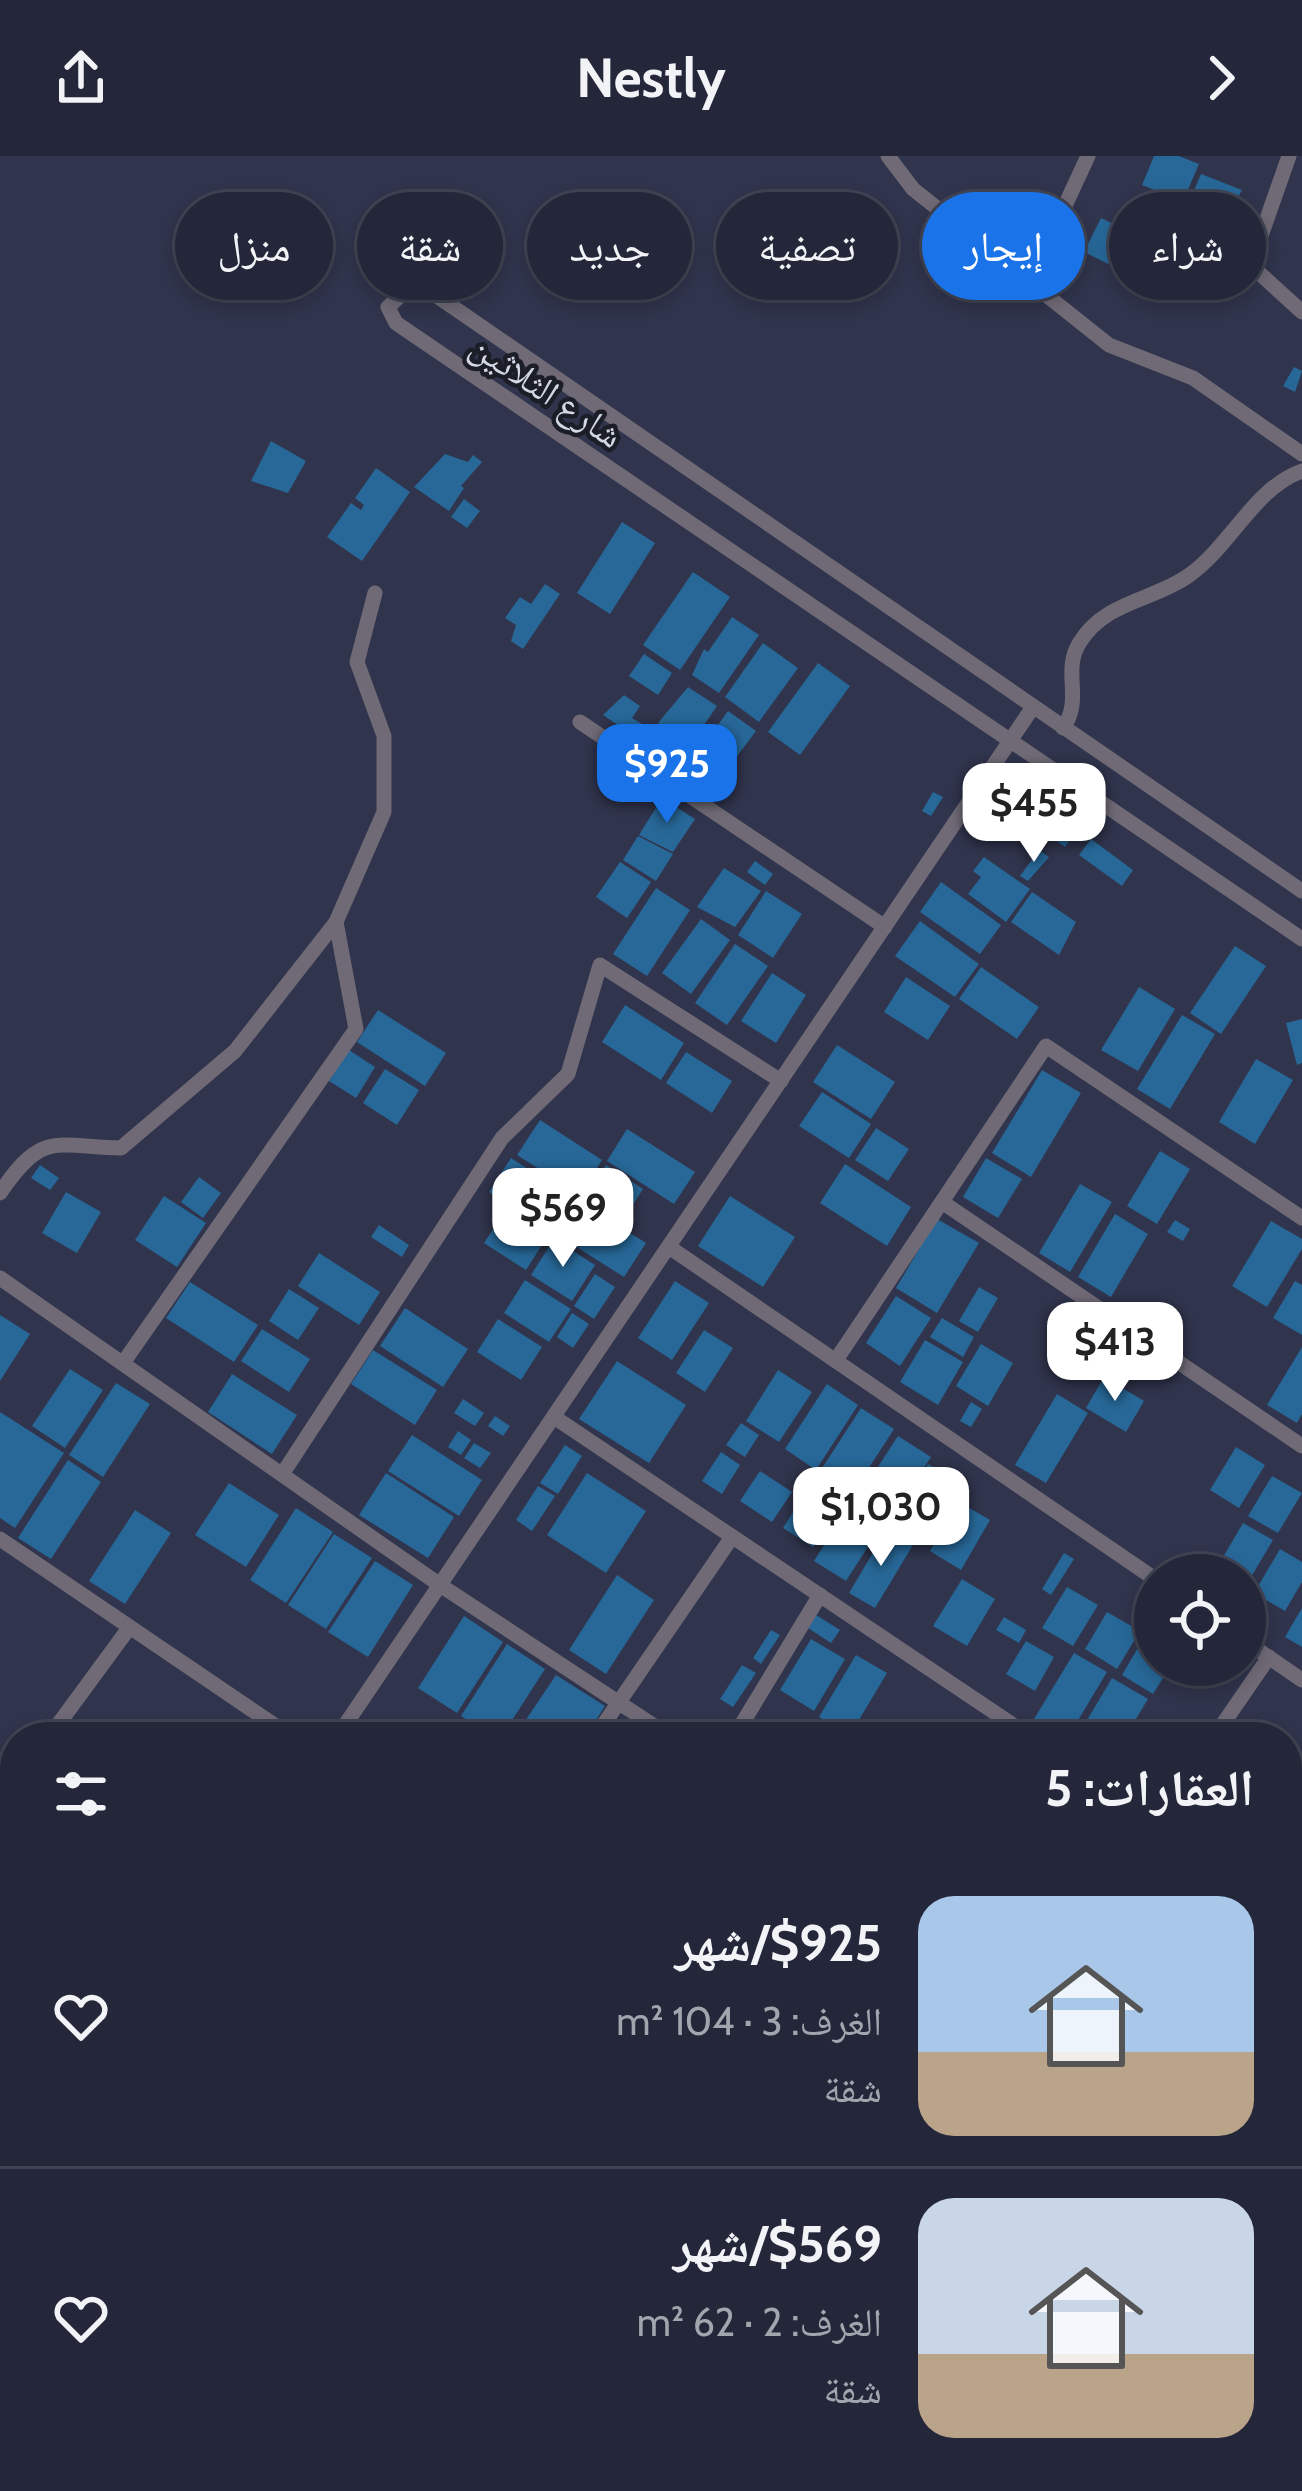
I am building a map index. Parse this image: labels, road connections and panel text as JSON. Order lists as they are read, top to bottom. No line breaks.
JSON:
{"streets":{"street":["شارع الثلاثين"]},"page":{"header":"Nestly","chip":["شراء","إيجار","تصفية","جديد","شقة","منزل"],"price":["$925","$455","$569","$413","$1,030"],"heading":"العقارات: 5","list":[{"name":"$925/شهر","note":"الغرف: 3 · 104 m² · شقة"},{"name":"$569/شهر","note":"الغرف: 2 · 62 m² · شقة"}]}}
